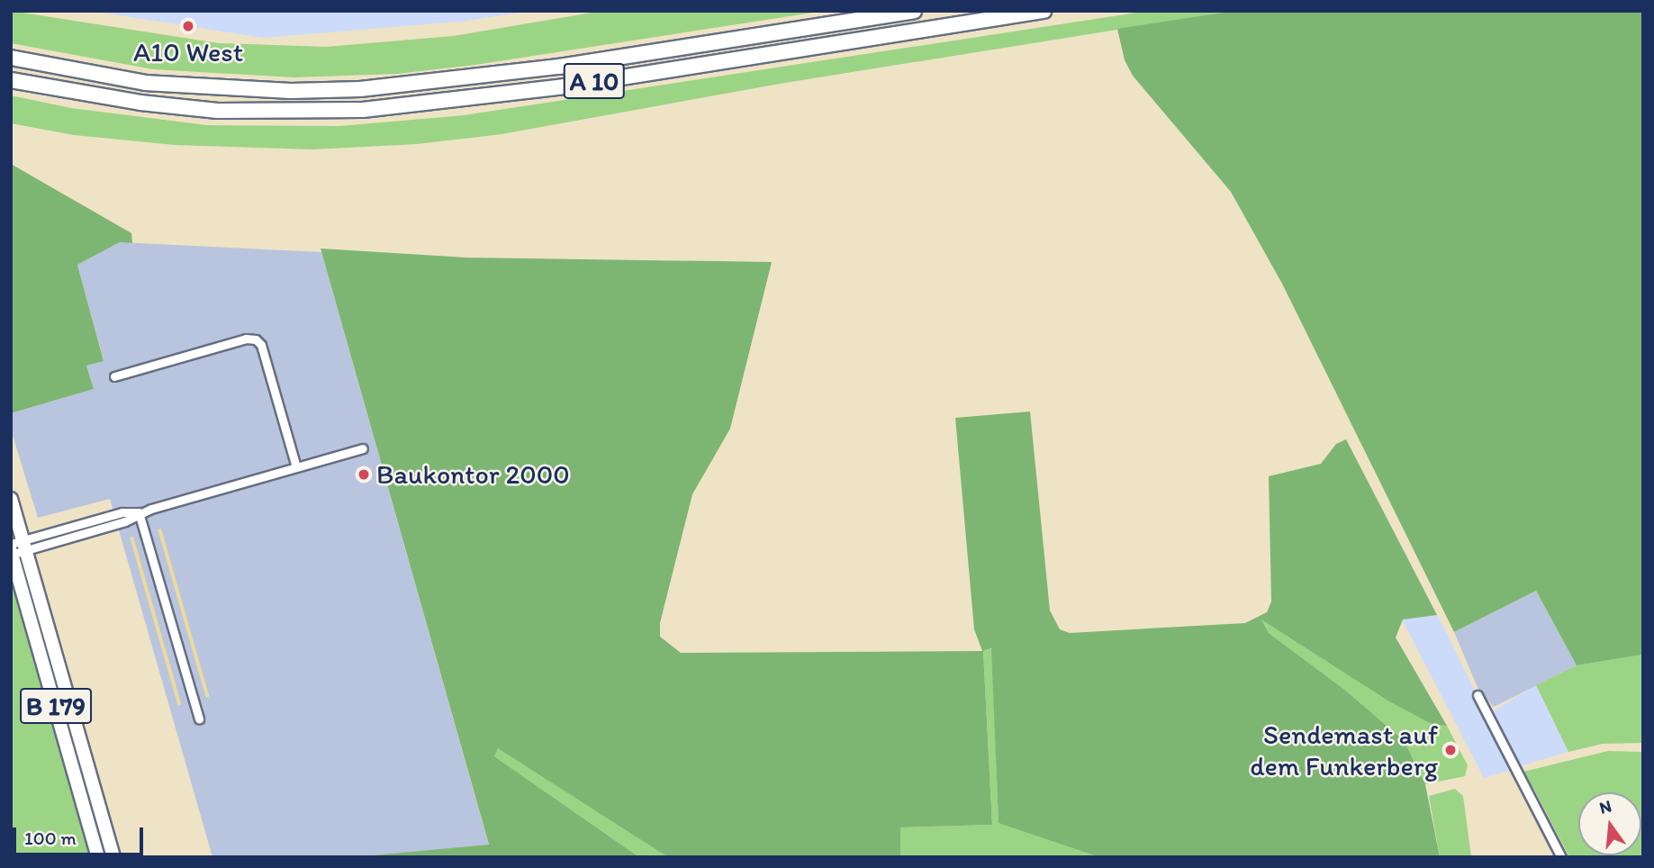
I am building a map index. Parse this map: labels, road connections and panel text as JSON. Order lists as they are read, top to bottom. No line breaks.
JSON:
{"streets":{"highway":["A 10"],"main road":["B 179"]},"places":["A10 West","Baukontor 2000","Sendemast auf dem Funkerberg"],"scale_bar":"100 m","north":"top"}
